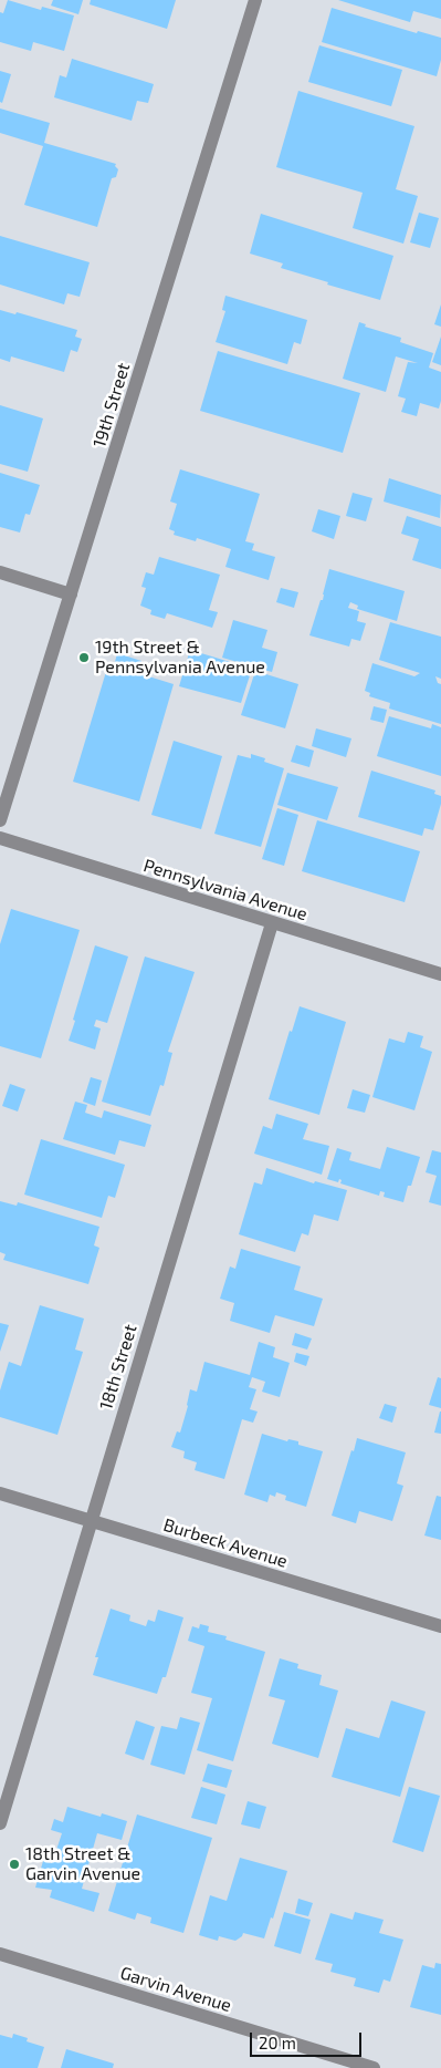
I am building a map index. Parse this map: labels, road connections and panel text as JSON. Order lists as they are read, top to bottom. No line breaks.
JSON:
{"streets":{"street":["19th Street","Pennsylvania Avenue","18th Street","Burbeck Avenue","Garvin Avenue"]},"crossings":[["Pennsylvania Avenue","18th Street"],["18th Street","Burbeck Avenue"]],"places":["19th Street & Pennsylvania Avenue","18th Street & Garvin Avenue"],"scale_bar":"20 m"}
